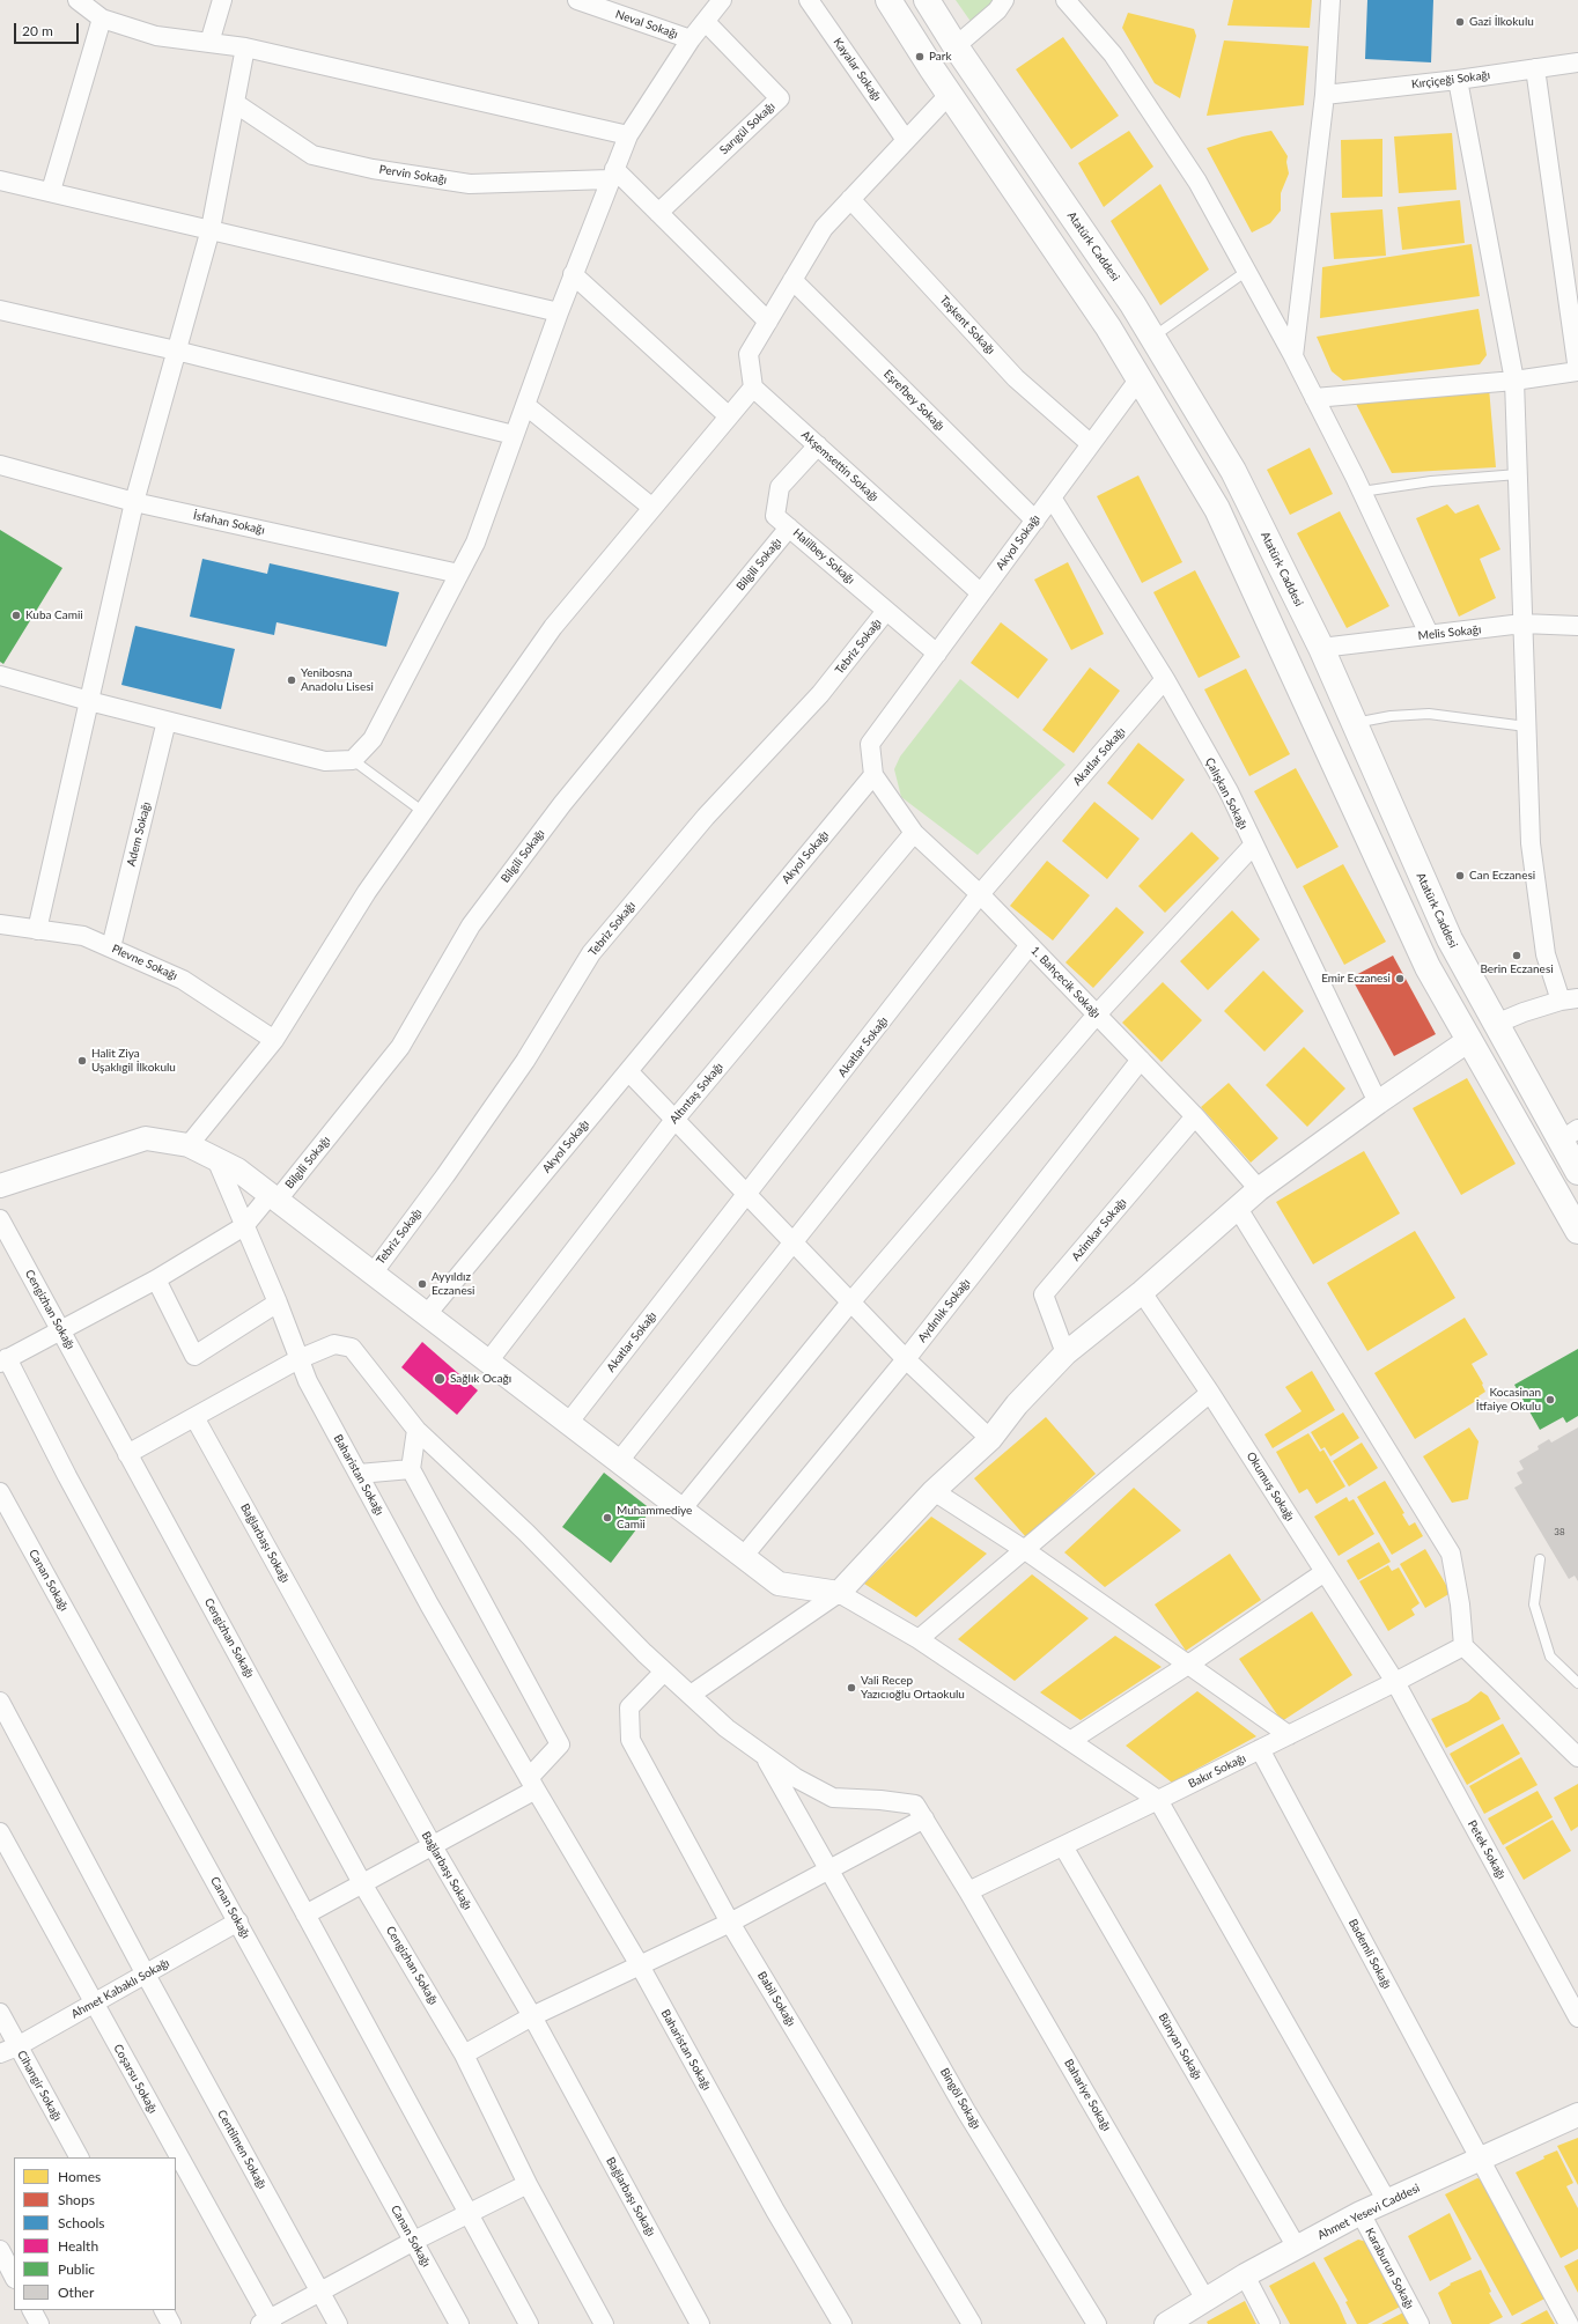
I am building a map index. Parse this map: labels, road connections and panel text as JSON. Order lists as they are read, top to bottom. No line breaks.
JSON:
{"streets":{"main road":["Atatürk Caddesi"],"street":["Neval Sokağı","Kayalar Sokağı","Kırçiçeği Sokağı","Sarıgül Sokağı","Pervin Sokağı","Taşkent Sokağı","Eşrefbey Sokağı","Akşemsettin Sokağı","İsfahan Sokağı","Akyol Sokağı","Halilbey Sokağı","Bilgili Sokağı","Melis Sokağı","Tebriz Sokağı","Akatlar Sokağı","Çalışkan Sokağı","Adem Sokağı","Plevne Sokağı","1. Bahçecik Sokağı","Altıntaş Sokağı","Azimkar Sokağı","Cengizhan Sokağı","Aydınlık Sokağı","Baharistan Sokağı","Okumuş Sokağı","Bağlarbaşı Sokağı","Canan Sokağı","Bakır Sokağı","Petek Sokağı","Bademli Sokağı","Ahmet Kabaklı Sokağı","Babil Sokağı","Bünyan Sokağı","Coşarsu Sokağı","Cihangir Sokağı","Bahariye Sokağı","Bingöl Sokağı","Centilmen Sokağı","Ahmet Yesevi Caddesi","Karaburun Sokağı"]},"crossings":[["Atatürk Caddesi","Melis Sokağı"],["Taşkent Sokağı","Akyol Sokağı"],["Eşrefbey Sokağı","Akyol Sokağı"],["Akşemsettin Sokağı","Akyol Sokağı"],["Akşemsettin Sokağı","Halilbey Sokağı"],["Akyol Sokağı","Halilbey Sokağı"],["Akyol Sokağı","Çalışkan Sokağı"],["Akyol Sokağı","1. Bahçecik Sokağı"],["Halilbey Sokağı","Bilgili Sokağı"],["Halilbey Sokağı","Tebriz Sokağı"],["Bilgili Sokağı","Cengizhan Sokağı"],["Bilgili Sokağı","Baharistan Sokağı"],["Akatlar Sokağı","Çalışkan Sokağı"],["Akatlar Sokağı","1. Bahçecik Sokağı"],["Adem Sokağı","Plevne Sokağı"],["1. Bahçecik Sokağı","Altıntaş Sokağı"],["1. Bahçecik Sokağı","Azimkar Sokağı"],["1. Bahçecik Sokağı","Aydınlık Sokağı"],["Okumuş Sokağı","Bakır Sokağı"],["Okumuş Sokağı","Petek Sokağı"],["Canan Sokağı","Ahmet Kabaklı Sokağı"],["Bakır Sokağı","Petek Sokağı"],["Bakır Sokağı","Bademli Sokağı"],["Bakır Sokağı","Bünyan Sokağı"],["Bakır Sokağı","Bahariye Sokağı"],["Bademli Sokağı","Ahmet Yesevi Caddesi"],["Ahmet Kabaklı Sokağı","Coşarsu Sokağı"],["Ahmet Kabaklı Sokağı","Cihangir Sokağı"],["Ahmet Kabaklı Sokağı","Centilmen Sokağı"],["Bünyan Sokağı","Ahmet Yesevi Caddesi"],["Bahariye Sokağı","Bingöl Sokağı"],["Bahariye Sokağı","Ahmet Yesevi Caddesi"],["Ahmet Yesevi Caddesi","Karaburun Sokağı"]],"places":["Gazi İlkokulu","Park","Kuba Camii","Yenibosna Anadolu Lisesi","Can Eczanesi","Berin Eczanesi","Emir Eczanesi","Halit Ziya Uşaklıgil İlkokulu","Ayyıldız Eczanesi","Sağlık Ocağı","Kocasinan İtfaiye Okulu","Muhammediye Camii","Vali Recep Yazıcıoğlu Ortaokulu"],"house_numbers":["38"],"legend":["Homes","Shops","Schools","Health","Public","Other"],"scale_bar":"20 m"}
